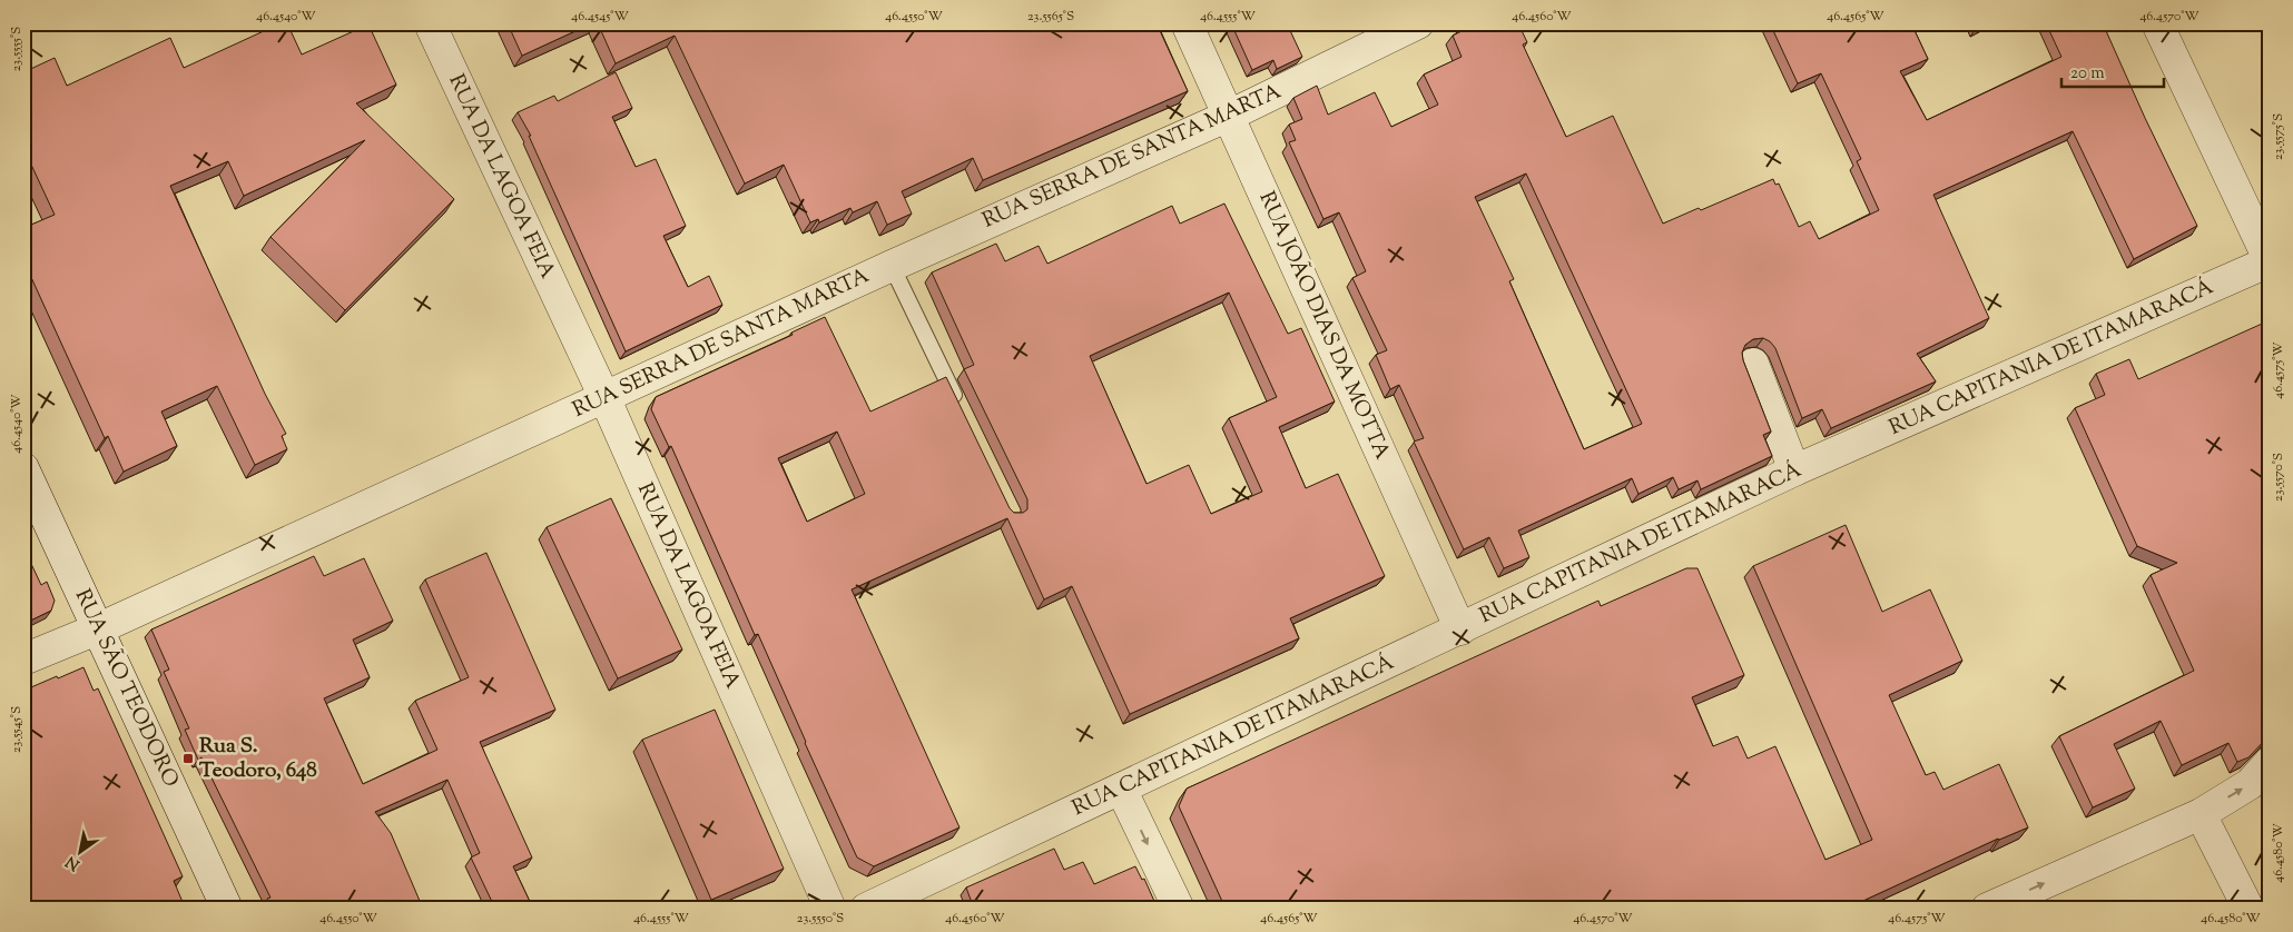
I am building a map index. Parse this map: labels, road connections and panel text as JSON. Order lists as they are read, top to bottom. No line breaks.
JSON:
{"streets":{"street":["RUA SERRA DE SANTA MARTA","RUA DA LAGOA FEIA","RUA JOÃO DIAS DA MOTTA","RUA CAPITANIA DE ITAMARACÁ","RUA SÃO TEODORO"]},"crossings":[["RUA SERRA DE SANTA MARTA","RUA DA LAGOA FEIA"],["RUA SERRA DE SANTA MARTA","RUA JOÃO DIAS DA MOTTA"],["RUA SERRA DE SANTA MARTA","RUA SÃO TEODORO"],["RUA JOÃO DIAS DA MOTTA","RUA CAPITANIA DE ITAMARACÁ"]],"places":{"transit":["Rua S. Teodoro, 648"]},"scale_bar":"20 m","north":"bottom left","coordinates":["46.4540°W","46.4545°W","46.4550°W","23.5565°S","46.4555°W","46.4560°W","46.4565°W","46.4570°W","23.5555°S","23.5575°S","46.4575°W","23.5570°S","23.5545°S","46.4580°W","23.5550°S"]}
